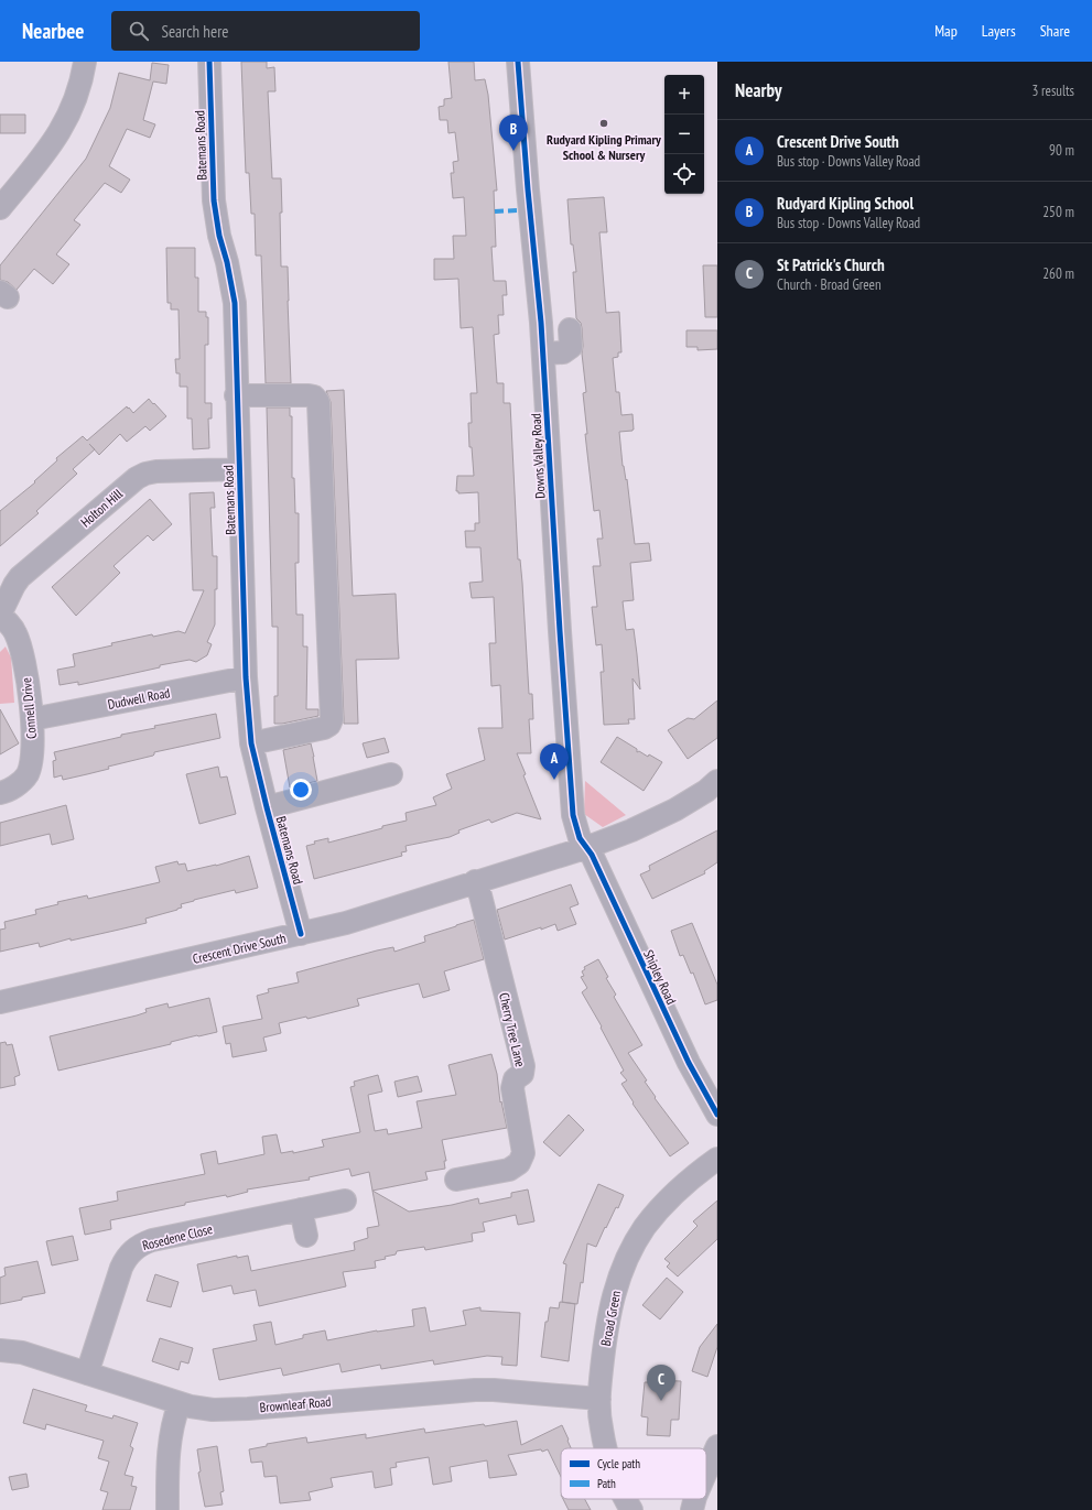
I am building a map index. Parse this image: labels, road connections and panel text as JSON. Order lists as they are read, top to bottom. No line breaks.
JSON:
{"streets":{"street":["Batemans Road","Downs Valley Road","Holton Hill","Dudwell Road","Connell Drive","Crescent Drive South","Shipley Road","Cherry Tree Lane","Rosedene Close","Broad Green","Brownleaf Road"]},"crossings":[["Batemans Road","Holton Hill"],["Batemans Road","Dudwell Road"],["Batemans Road","Crescent Drive South"],["Downs Valley Road","Crescent Drive South"],["Downs Valley Road","Shipley Road"],["Holton Hill","Connell Drive"],["Dudwell Road","Connell Drive"],["Crescent Drive South","Shipley Road"],["Crescent Drive South","Cherry Tree Lane"],["Rosedene Close","Brownleaf Road"],["Broad Green","Brownleaf Road"]],"places":["Rudyard Kipling Primary School & Nursery"],"legend":["Cycle path","Path"],"page":{"header":"Nearbee","search":"Search here","nav":["Map","Layers","Share"],"heading":["Nearby","3 results"],"map_buttons":["+","−"],"pins":["B","A","C"],"list":[{"mark":"A","name":"Crescent Drive South","note":"Bus stop · Downs Valley Road","value":"90 m"},{"mark":"B","name":"Rudyard Kipling School","note":"Bus stop · Downs Valley Road","value":"250 m"},{"mark":"C","name":"St Patrick's Church","note":"Church · Broad Green","value":"260 m"}]}}
